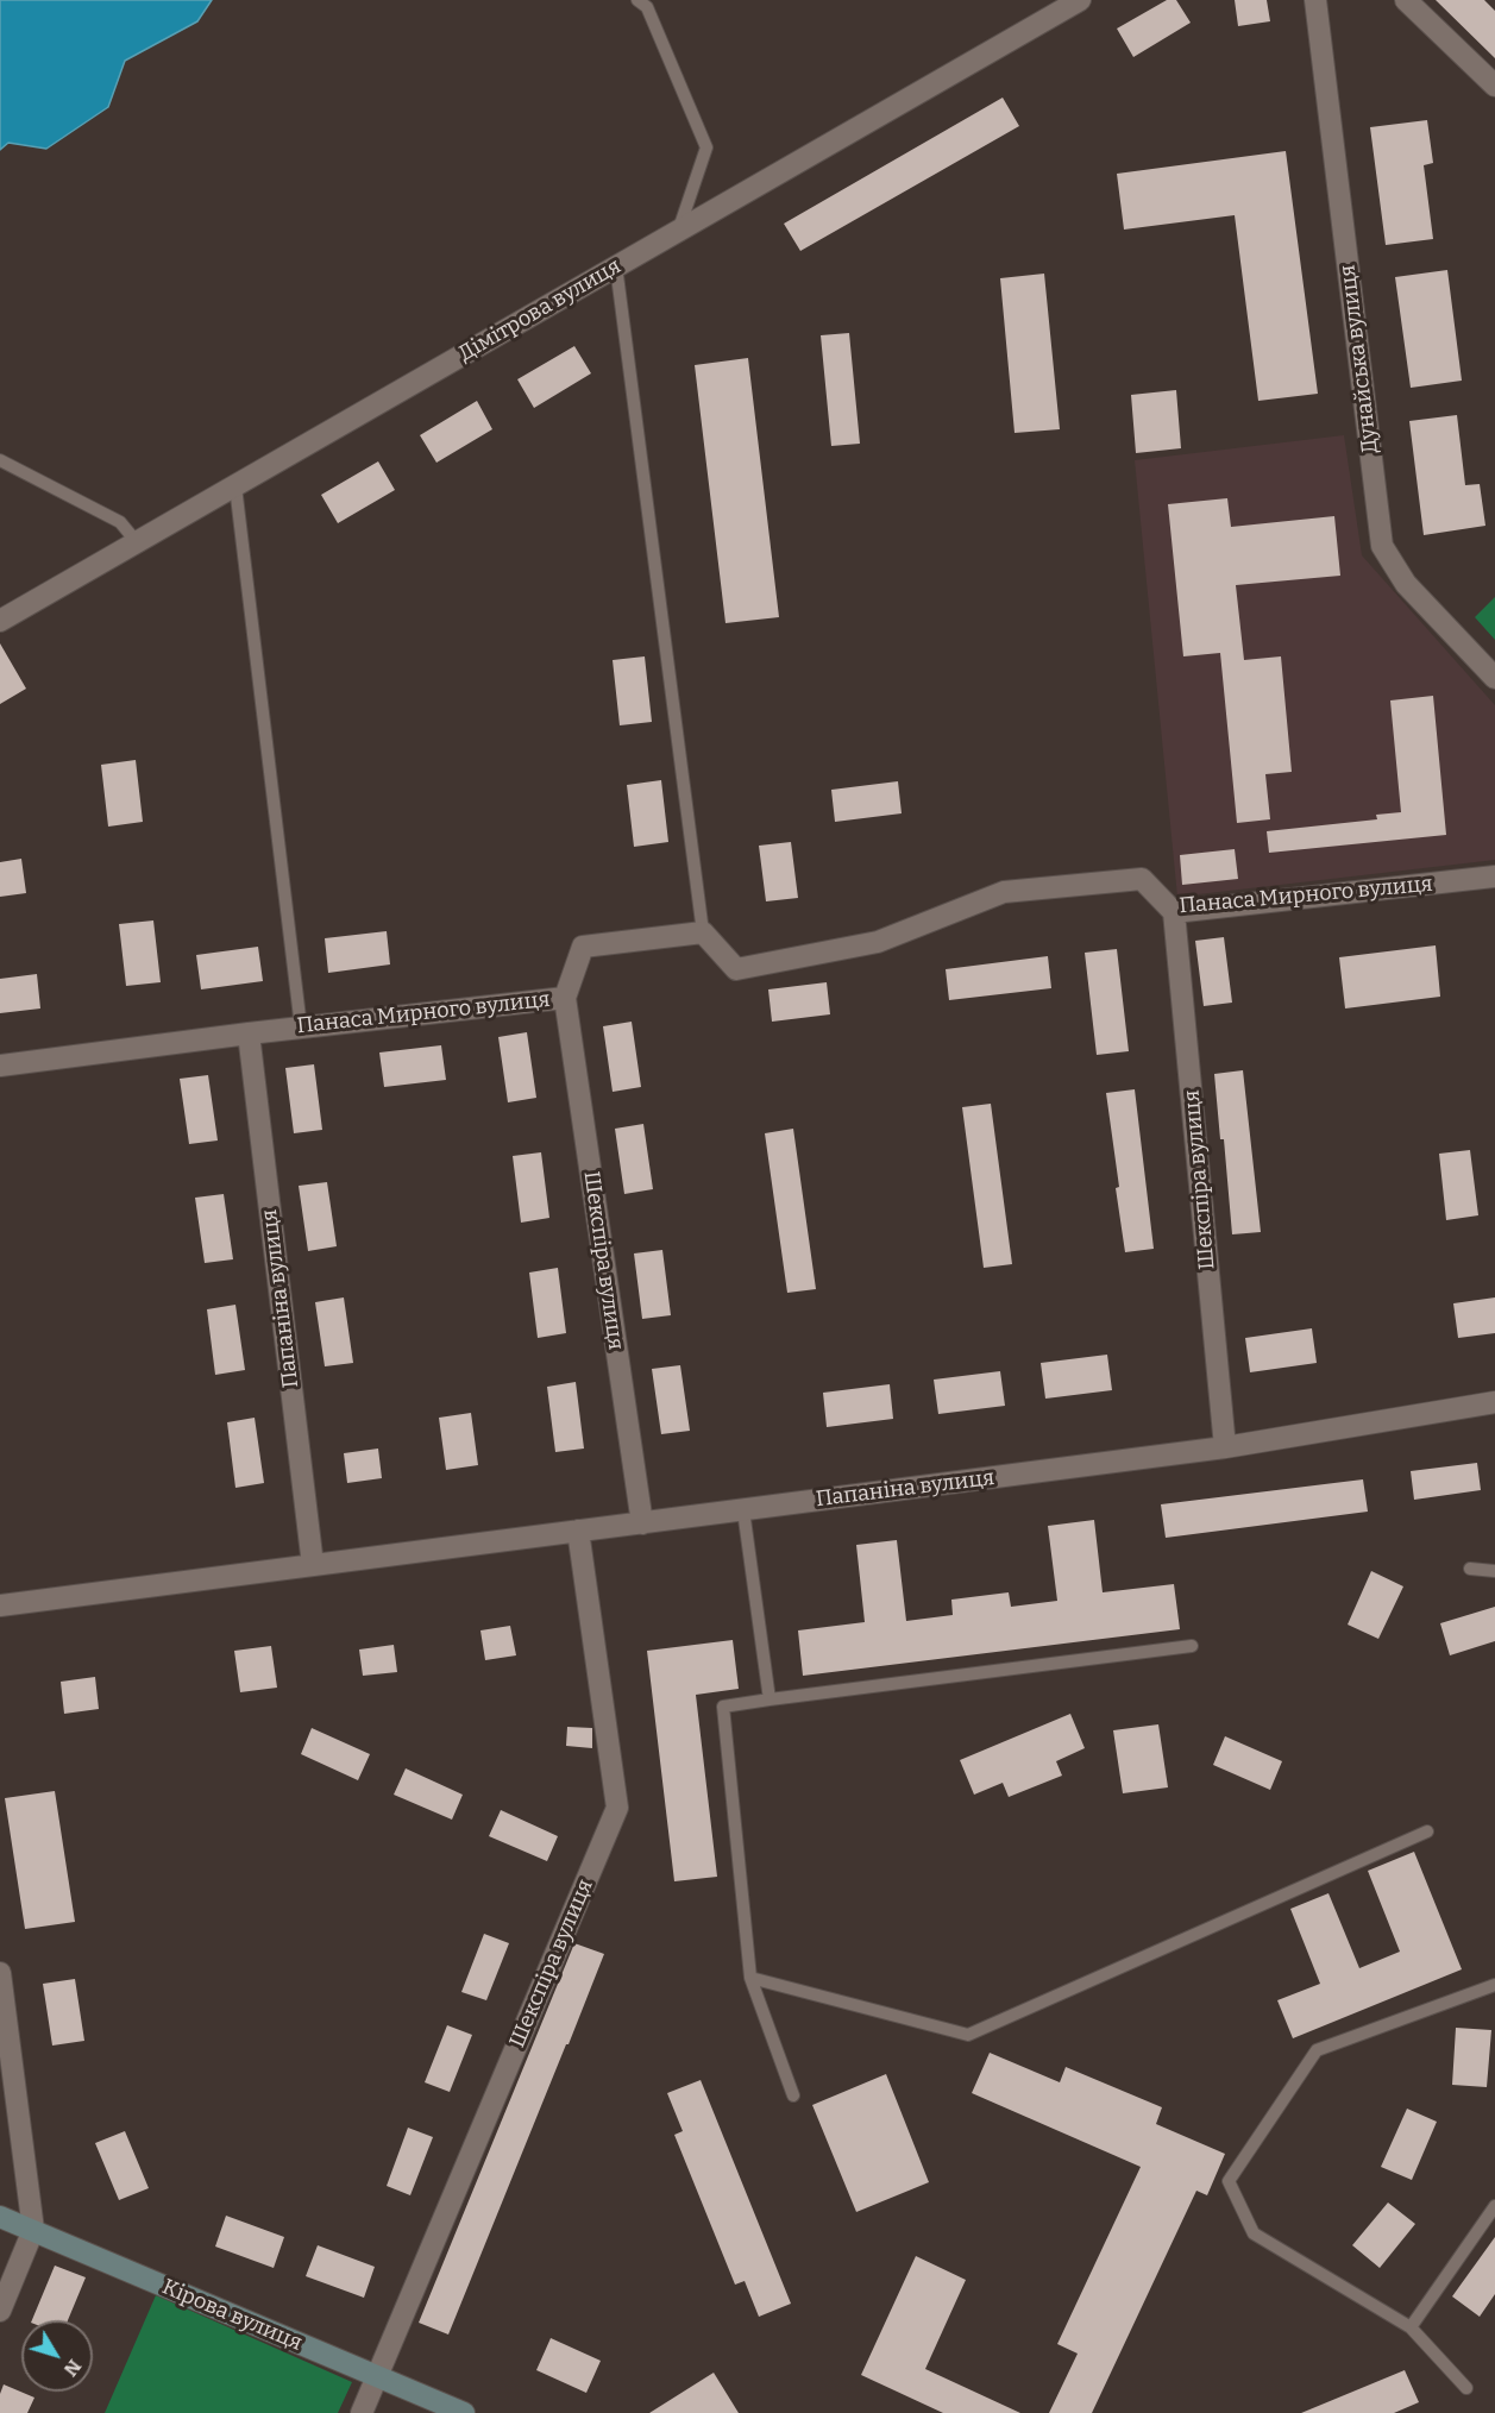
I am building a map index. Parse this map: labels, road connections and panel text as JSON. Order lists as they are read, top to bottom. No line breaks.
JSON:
{"streets":{"street":["Дімітрова вулиця","Дунайська вулиця","Панаса Мирного вулиця","Шекспіра вулиця","Папаніна вулиця","Кірова вулиця"]},"crossings":[["Панаса Мирного вулиця","Шекспіра вулиця"],["Панаса Мирного вулиця","Папаніна вулиця"],["Шекспіра вулиця","Папаніна вулиця"],["Шекспіра вулиця","Кірова вулиця"]],"north":"bottom right"}
